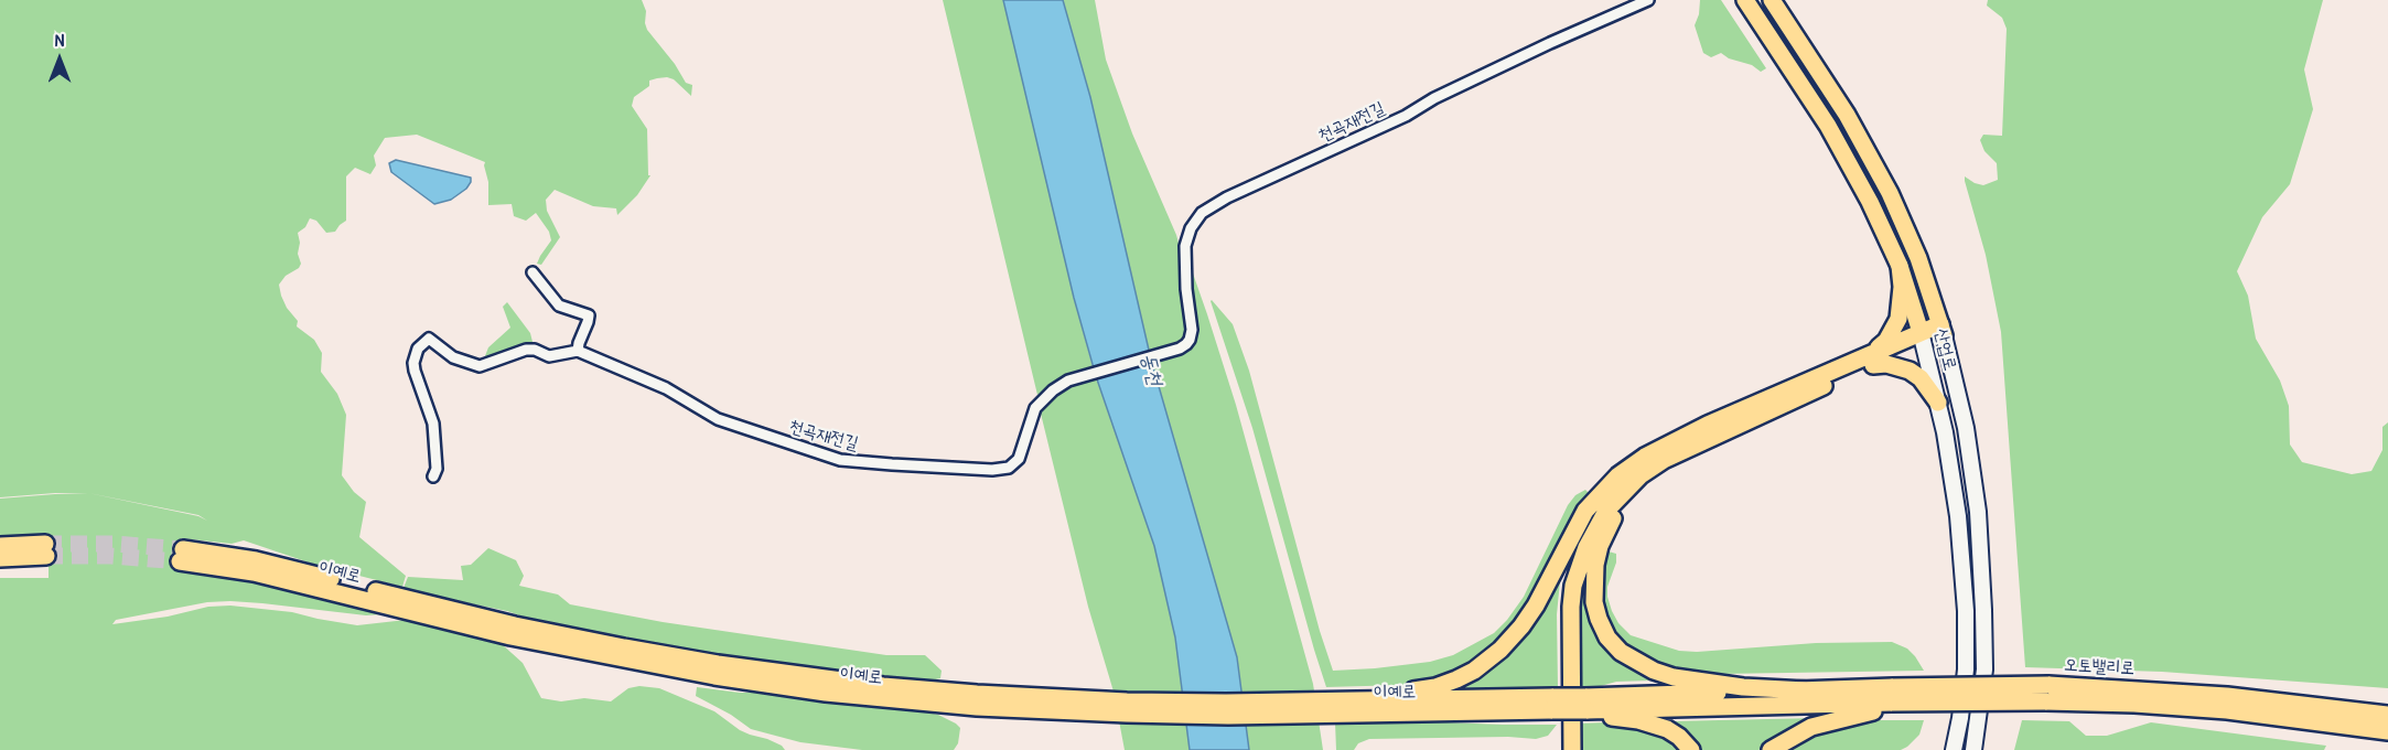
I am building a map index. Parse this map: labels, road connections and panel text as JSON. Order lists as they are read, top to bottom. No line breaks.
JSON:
{"streets":{"main road":["산업로","이예로","오토밸리로"],"street":["천곡재전길"]},"water":["동천"],"north":"top"}
